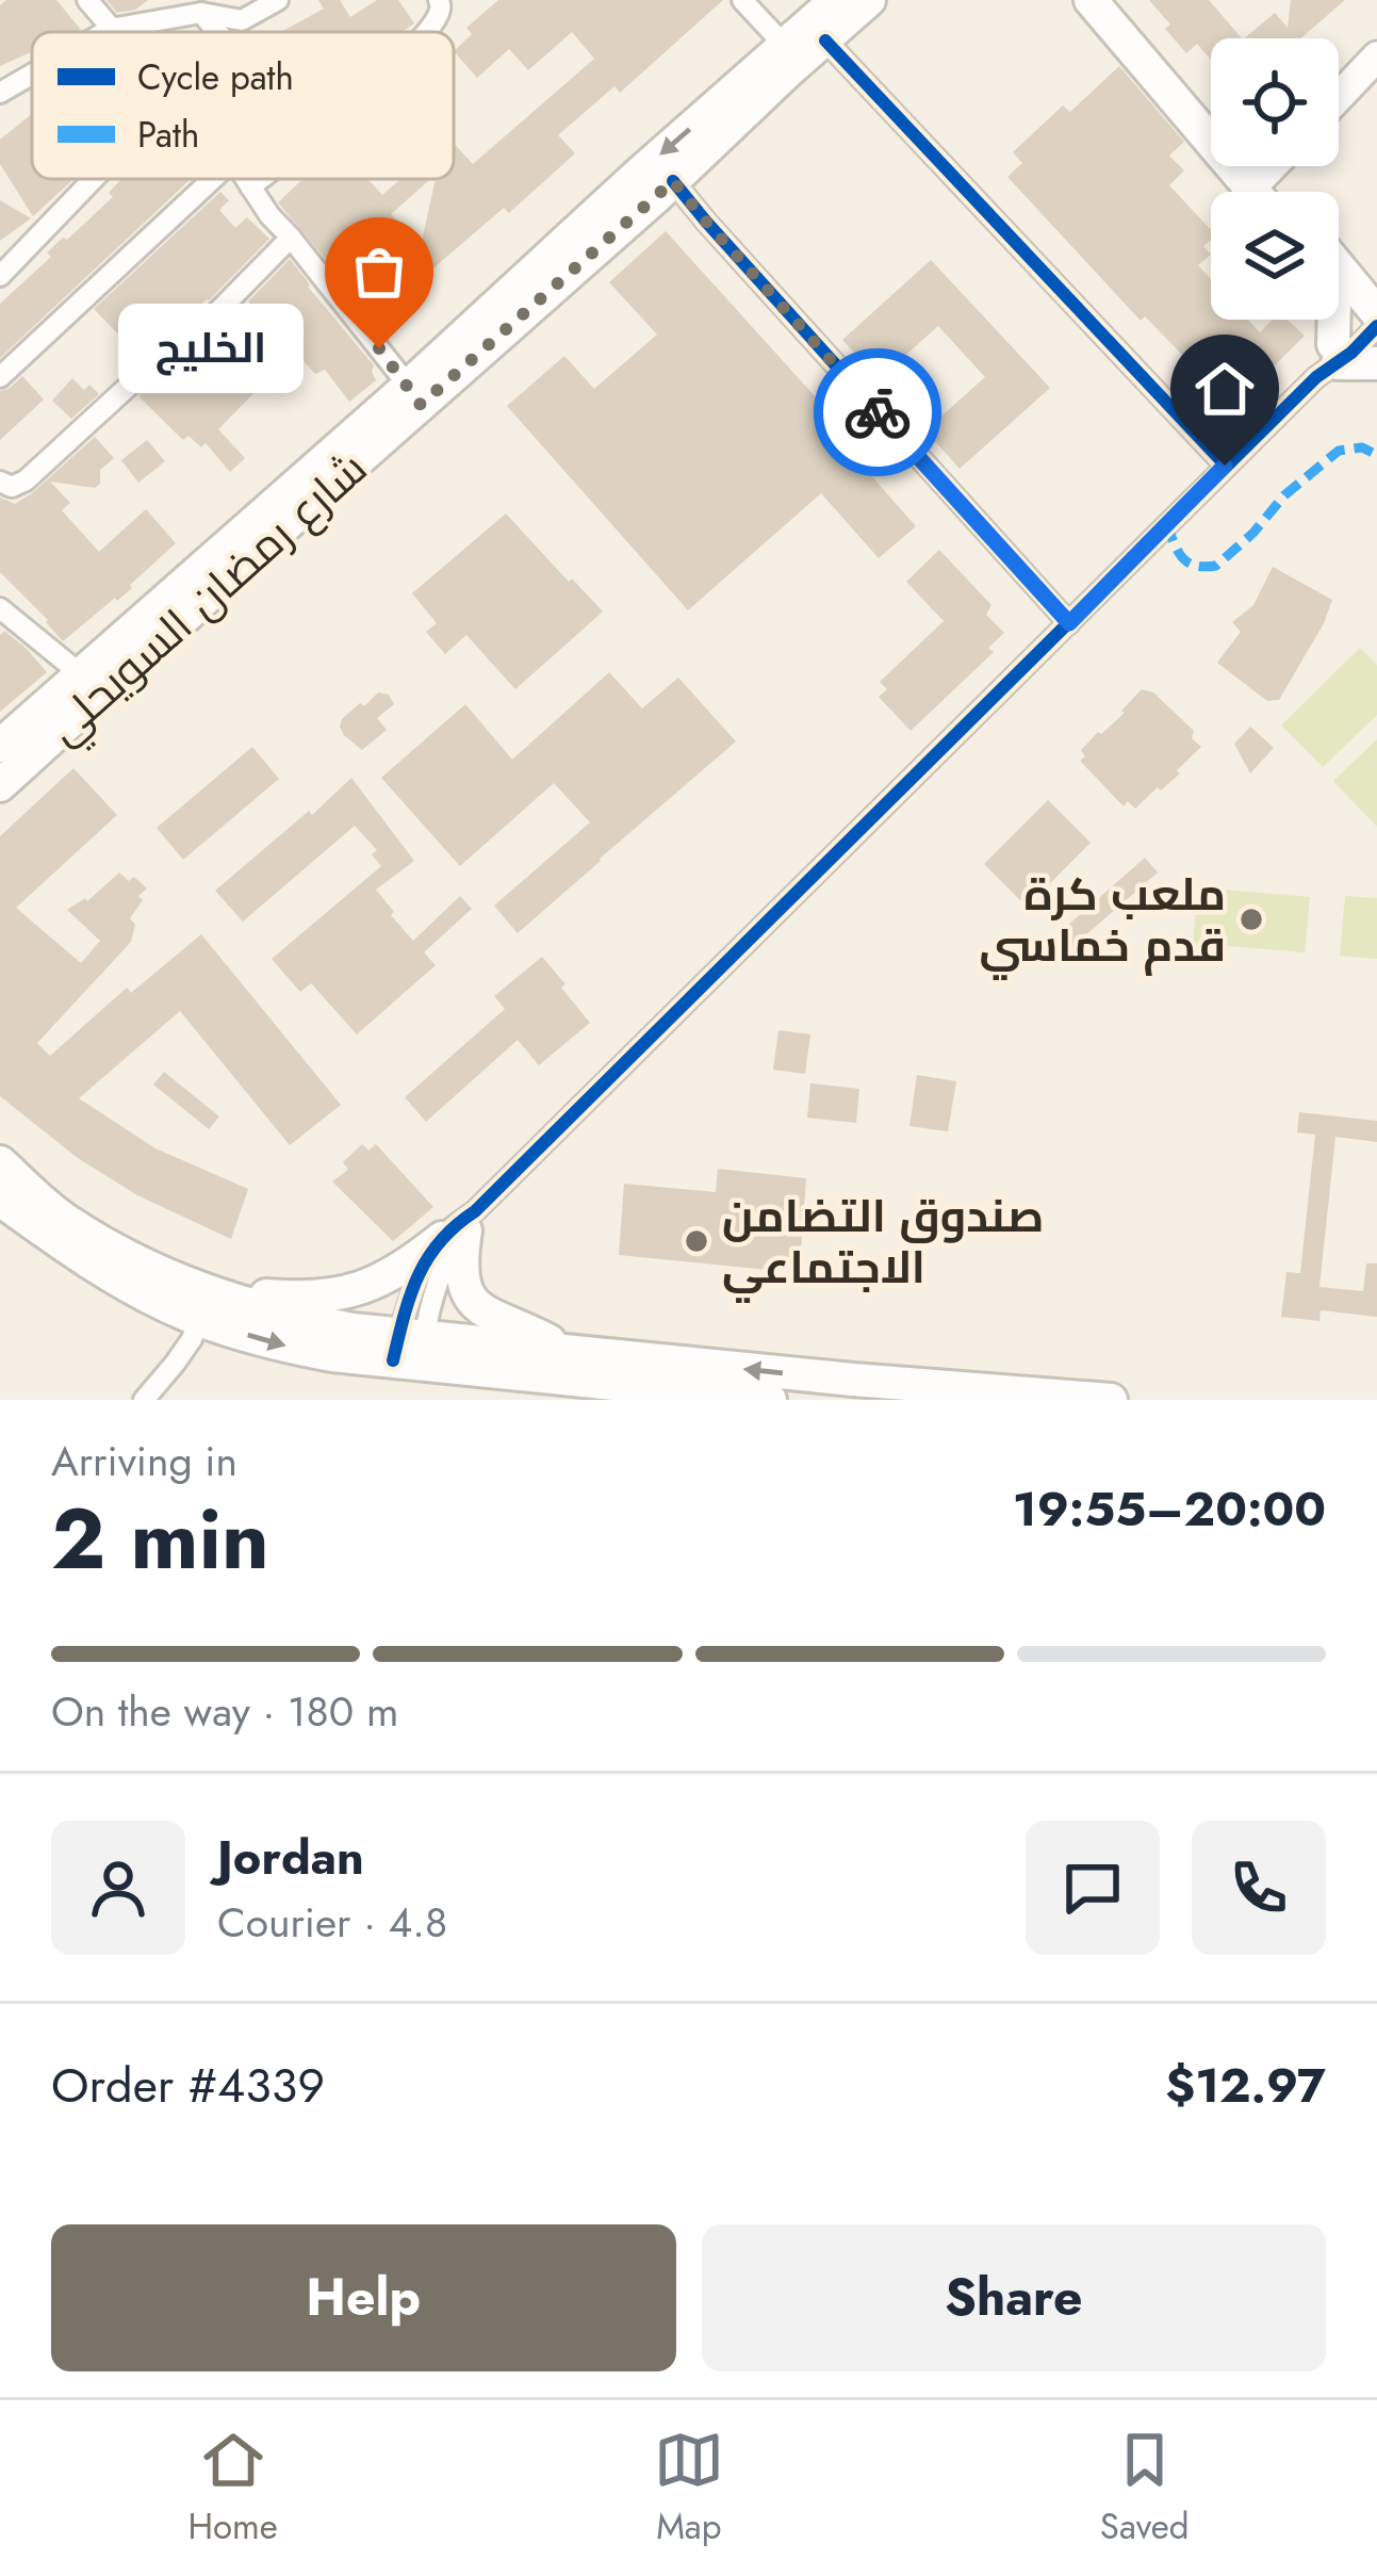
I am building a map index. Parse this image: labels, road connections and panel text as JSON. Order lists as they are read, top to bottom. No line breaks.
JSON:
{"streets":{"main road":["شارع رمضان السويحلي"]},"places":["الخليج","ملعب كرة قدم خماسي","صندوق التضامن الاجتماعي"],"legend":["Cycle path","Path"],"page":{"bubble":"الخليج","heading":["2 min","Arriving in","19:55–20:00"],"panel":["Jordan","Courier · 4.8","Order #4339","$12.97"],"bar":"On the way · 180 m","buttons":["Help","Share"],"tabs":["Home","Map","Saved"]}}
